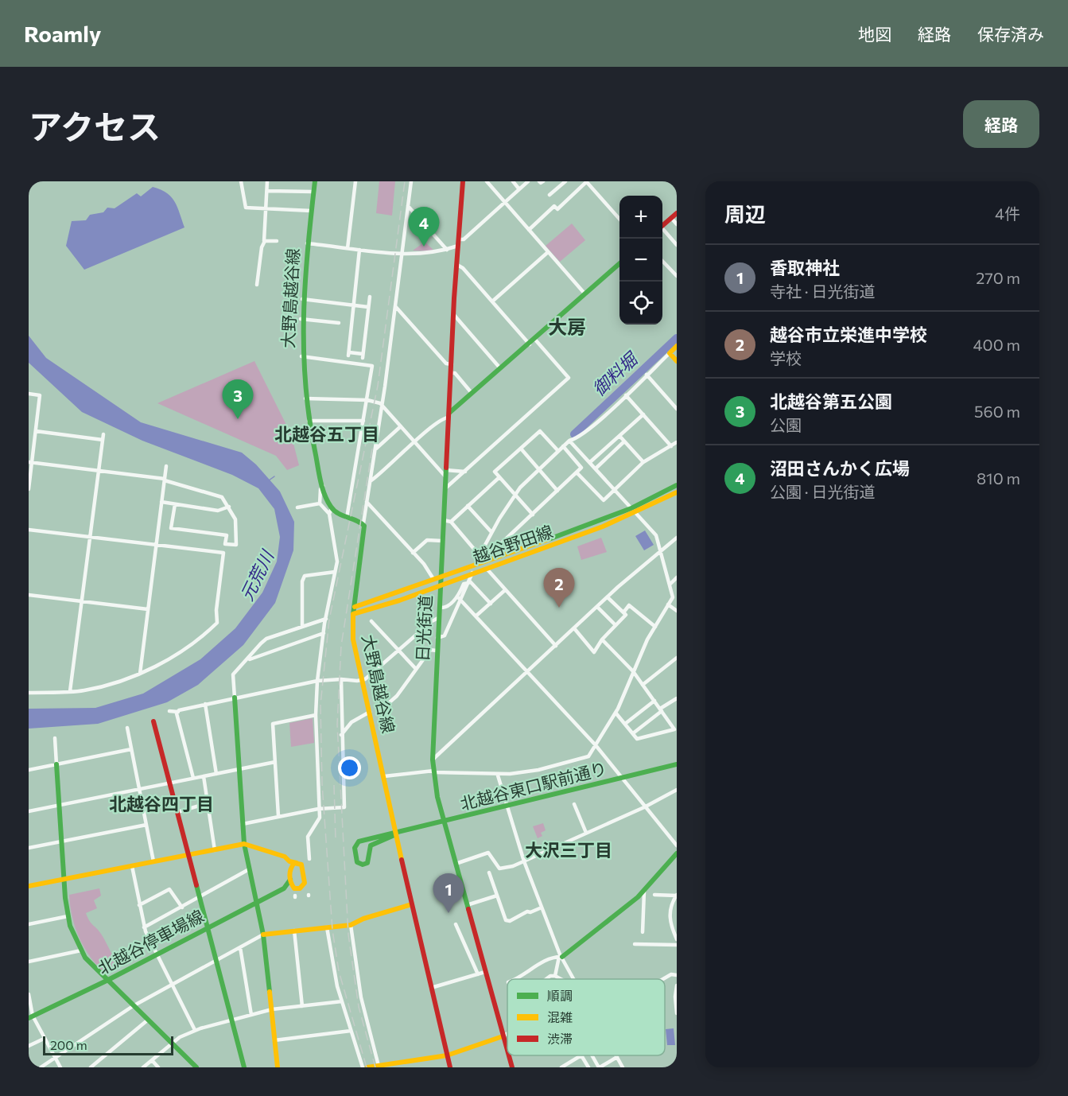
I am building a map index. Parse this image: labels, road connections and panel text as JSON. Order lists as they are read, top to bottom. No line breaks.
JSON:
{"streets":{"main road":["大野島越谷線","越谷野田線","日光街道","北越谷東口駅前通り","北越谷停車場線"]},"crossings":[["大野島越谷線","越谷野田線"],["大野島越谷線","北越谷東口駅前通り"],["越谷野田線","日光街道"],["日光街道","北越谷東口駅前通り"]],"districts":["大房","北越谷五丁目","北越谷四丁目","大沢三丁目"],"water":["御料堀","元荒川"],"legend":["順調","混雑","渋滞"],"scale_bar":"200 m","page":{"header":"Roamly","nav":["地図","経路","保存済み"],"title":"アクセス","buttons":"経路","heading":["周辺","4件"],"map_buttons":["+","−"],"pins":["4","3","2","1"],"list":[{"mark":"1","name":"香取神社","note":"寺社 · 日光街道","value":"270 m"},{"mark":"2","name":"越谷市立栄進中学校","note":"学校","value":"400 m"},{"mark":"3","name":"北越谷第五公園","note":"公園","value":"560 m"},{"mark":"4","name":"沼田さんかく広場","note":"公園 · 日光街道","value":"810 m"}],"scale":"200 m"}}
